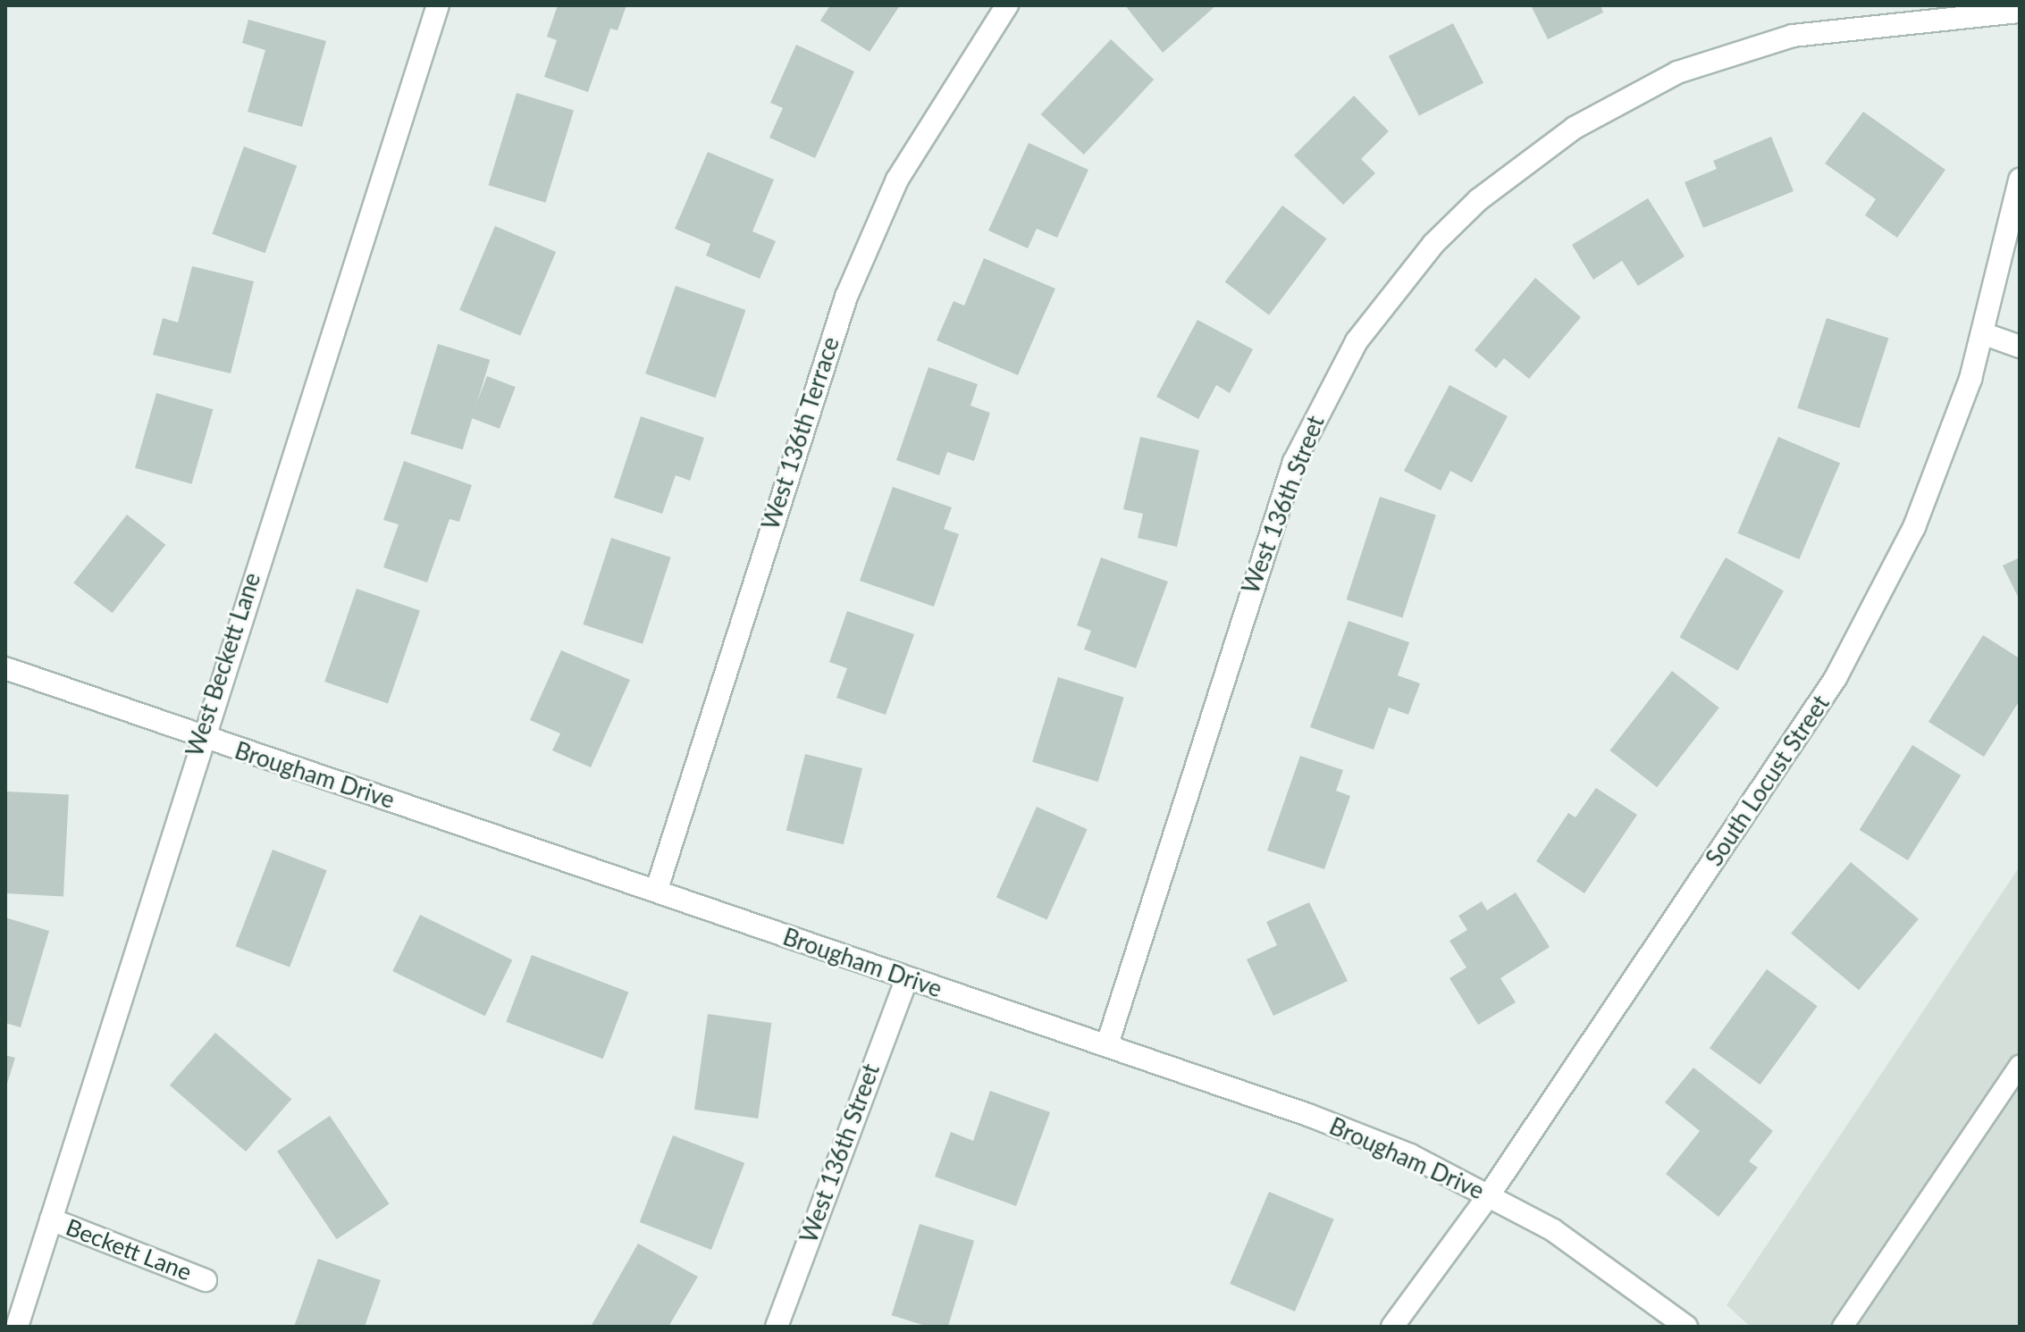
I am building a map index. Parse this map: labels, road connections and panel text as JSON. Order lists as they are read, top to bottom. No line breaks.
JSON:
{"streets":{"street":["West 136th Terrace","West 136th Street","West Beckett Lane","Brougham Drive","South Locust Street","Beckett Lane"]},"crossings":[["West 136th Terrace","Brougham Drive"],["West 136th Street","Brougham Drive"],["West Beckett Lane","Brougham Drive"],["West Beckett Lane","Beckett Lane"],["Brougham Drive","South Locust Street"]]}
